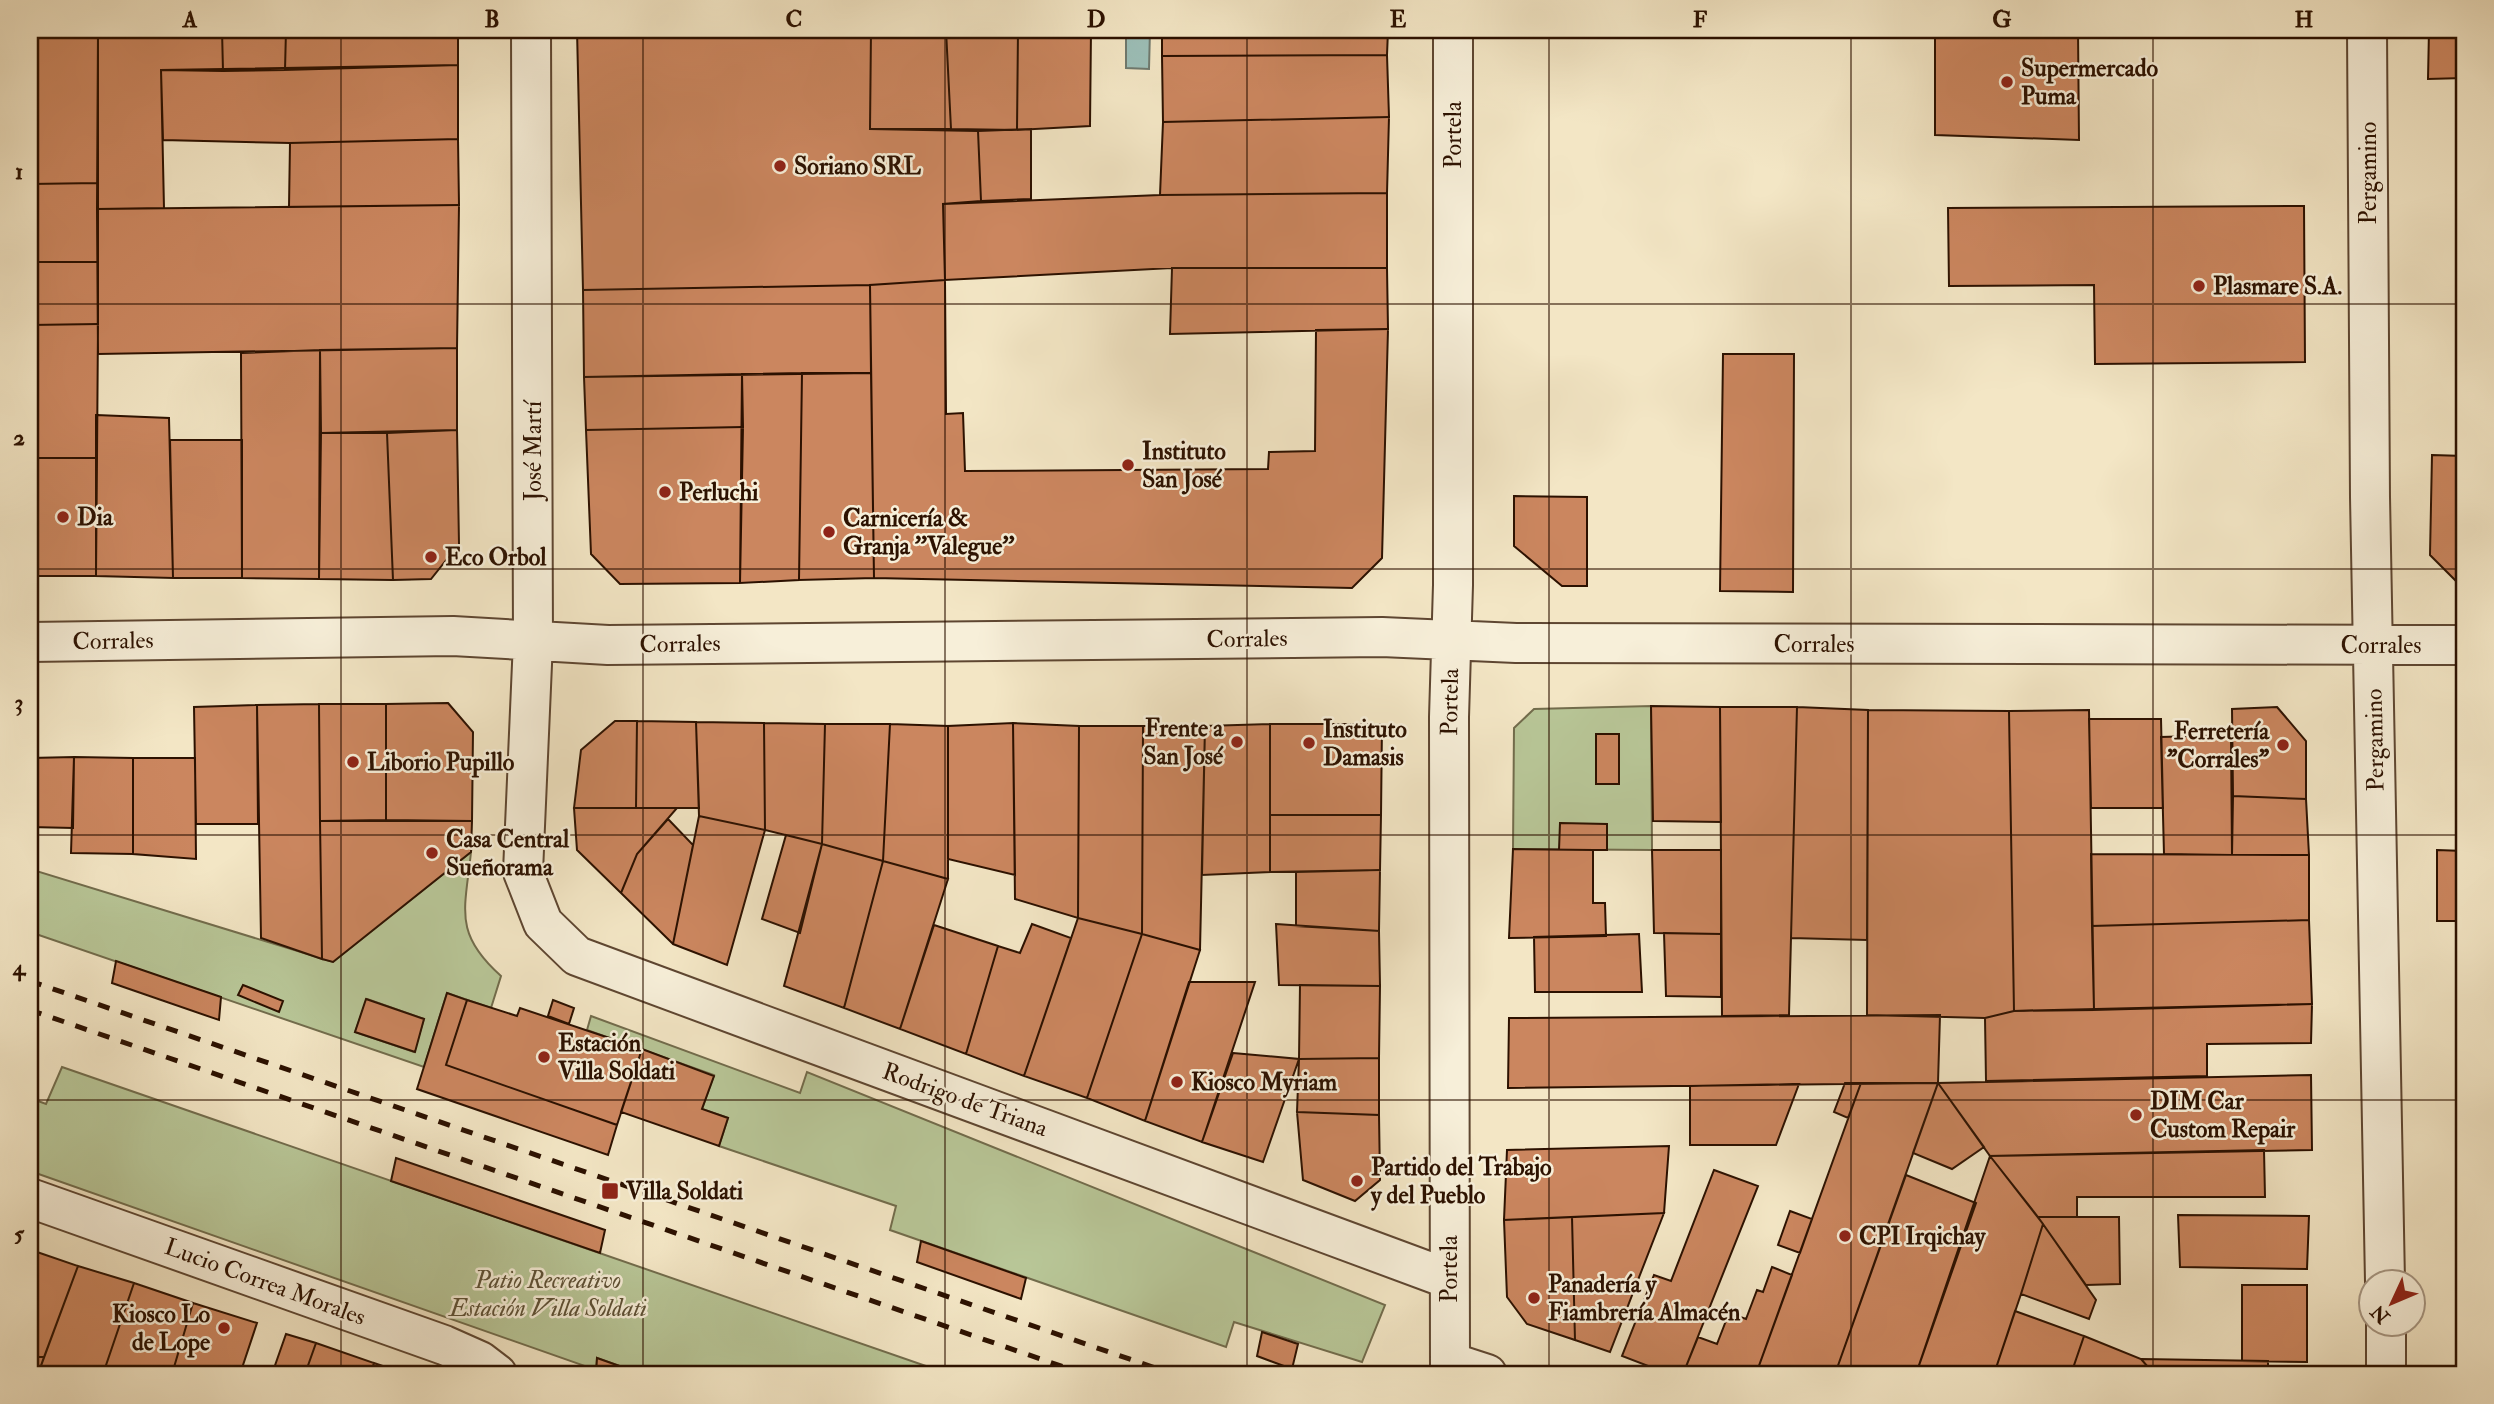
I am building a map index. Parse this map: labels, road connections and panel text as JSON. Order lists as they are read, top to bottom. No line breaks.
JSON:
{"streets":{"street":["Portela","Pergamino","José Martí","Corrales","Rodrigo de Triana","Lucio Correa Morales"]},"crossings":[["Portela","Corrales"],["Portela","Rodrigo de Triana"],["Pergamino","Corrales"],["José Martí","Corrales"],["José Martí","Rodrigo de Triana"]],"parks":["Patio Recreativo Estación Villa Soldati"],"places":{"other":["Supermercado Puma","Soriano SRL","Plasmare S.A.","Instituto San José","Perluchi","Dia","Carnicería & Granja ''Valegue''","Eco Orbol","Frente a San José","Instituto Damasis","Ferretería \"Corrales\"","Liborio Pupillo","Casa Central Sueñorama","Estación Villa Soldati","Kiosco Myriam","DIM Car Custom Repair","Partido del Trabajo y del Pueblo","CPI Irqichay","Panadería y Fiambrería Almacén","Kiosco Lo de Lope"],"transit":["Villa Soldati"]},"north":"bottom left","grid":{"columns":["A","B","C","D","E","F","G","H"],"rows":["1","2","3","4","5"]}}
